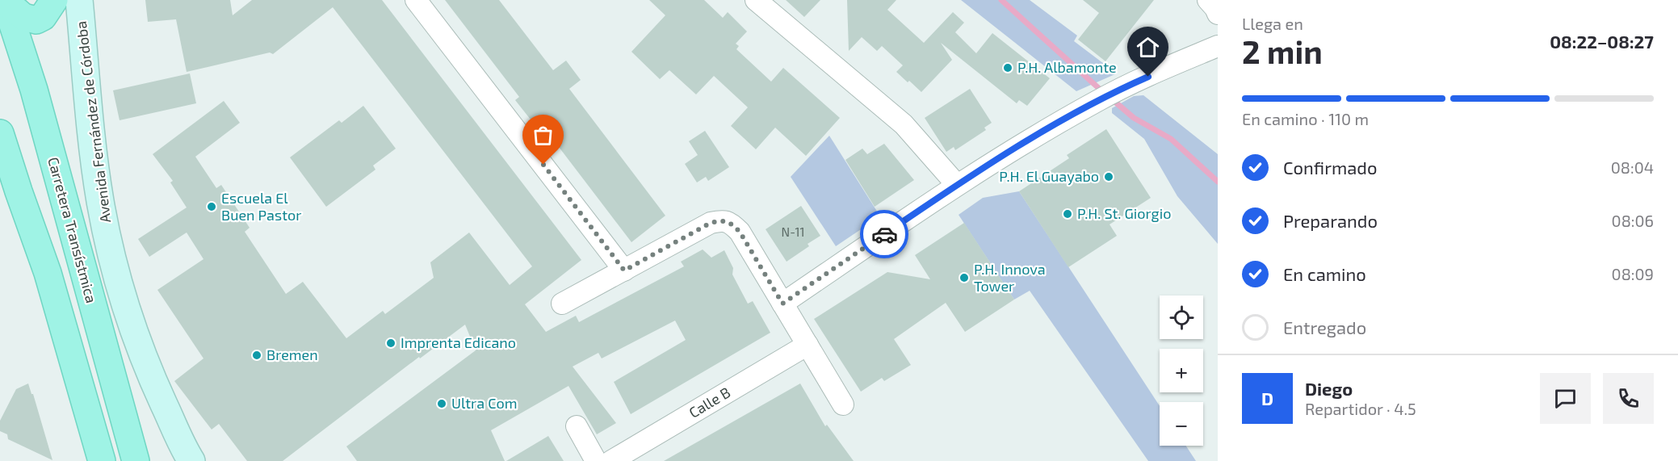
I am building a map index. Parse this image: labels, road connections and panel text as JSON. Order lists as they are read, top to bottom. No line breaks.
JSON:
{"streets":{"main road":["Avenida Fernández de Córdoba","Carretera Transístmica"],"street":["Calle B"]},"places":["P.H. Albamonte","P.H. El Guayabo","Escuela El Buen Pastor","P.H. St. Giorgio","P.H. Innova Tower","Imprenta Edicano","Bremen","Ultra Com"],"house_numbers":["N-11"],"page":{"heading":["2 min","Llega en","08:22–08:27"],"panel":["Diego","Repartidor · 4.5"],"bar":"En camino · 110 m","list":[["Confirmado","08:04"],["Preparando","08:06"],["En camino","08:09"],"Entregado"],"map_buttons":["+","−"],"round":"D"}}
